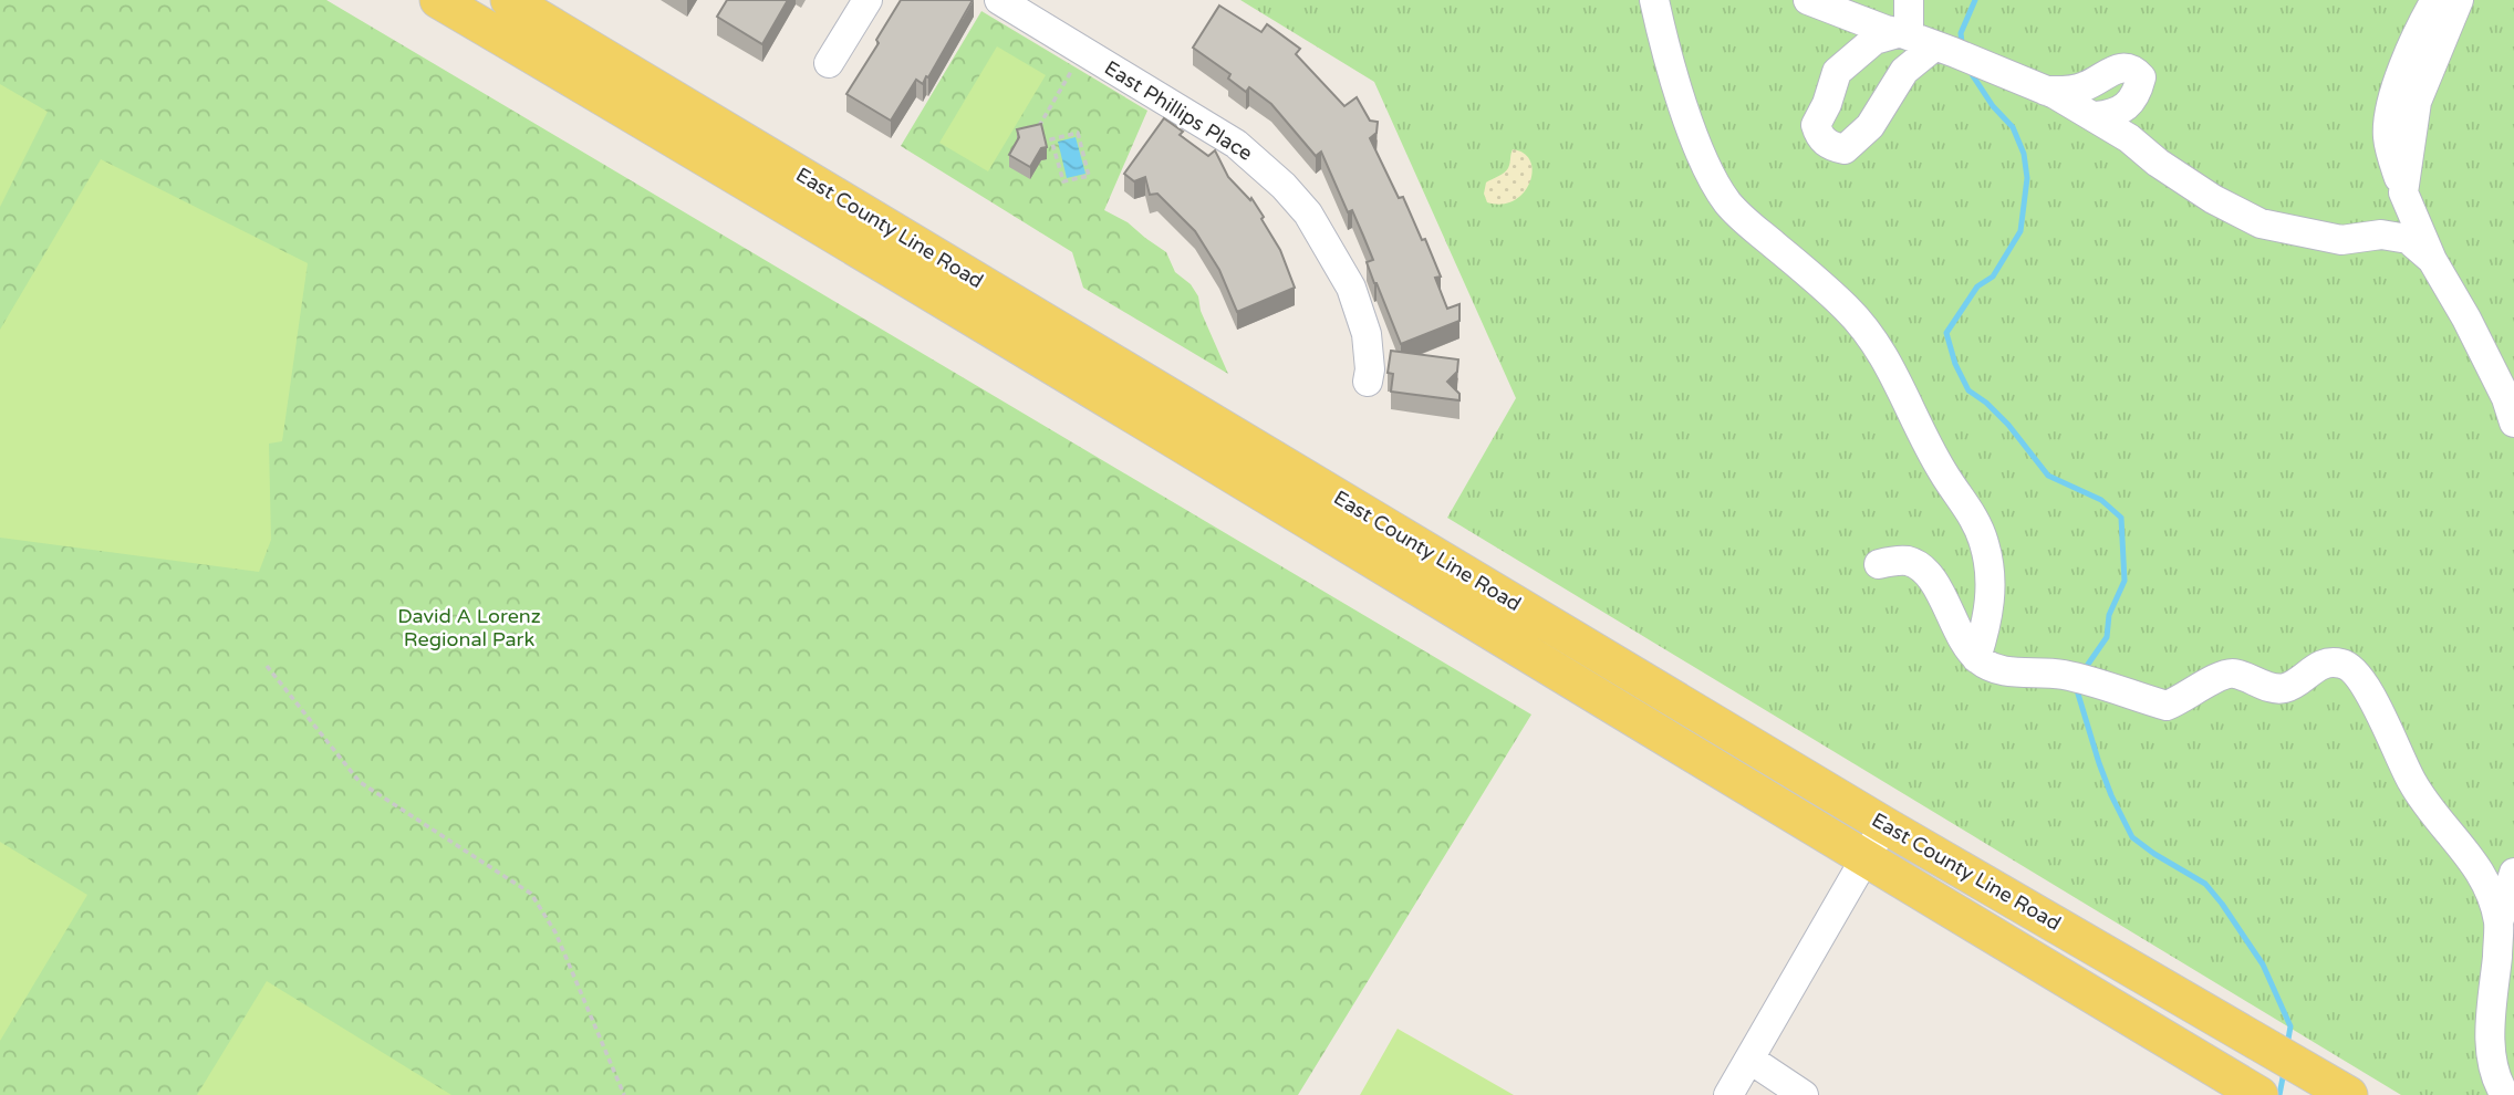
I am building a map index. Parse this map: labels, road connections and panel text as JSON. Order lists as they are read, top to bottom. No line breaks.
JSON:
{"streets":{"main road":["East County Line Road"],"street":["East Phillips Place"]},"parks":["David A Lorenz Regional Park"]}
